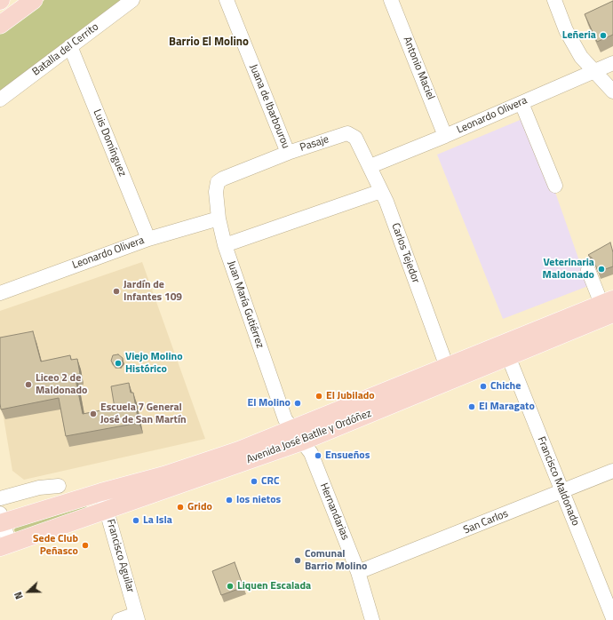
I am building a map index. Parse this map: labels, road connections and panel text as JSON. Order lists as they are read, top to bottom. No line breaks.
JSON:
{"streets":{"main road":["Avenida José Batlle y Ordóñez"],"street":["Batalla del Cerrito","Antonio Maciel","Juana de Ibarbourou","Leonardo Olivera","Luis Domínguez","Pasaje","Carlos Tejedor","Juan María Gutiérrez","Francisco Maldonado","Hernandarias","San Carlos","Francisco Aguilar"]},"crossings":[["Batalla del Cerrito","Luis Domínguez"],["Antonio Maciel","Leonardo Olivera"],["Juana de Ibarbourou","Pasaje"],["Leonardo Olivera","Luis Domínguez"],["Leonardo Olivera","Carlos Tejedor"],["Leonardo Olivera","Juan María Gutiérrez"],["Pasaje","Carlos Tejedor"],["Pasaje","Juan María Gutiérrez"],["Carlos Tejedor","Avenida José Batlle y Ordóñez"],["Juan María Gutiérrez","Avenida José Batlle y Ordóñez"],["Juan María Gutiérrez","Hernandarias"],["Avenida José Batlle y Ordóñez","Francisco Maldonado"],["Avenida José Batlle y Ordóñez","Hernandarias"],["Avenida José Batlle y Ordóñez","Francisco Aguilar"],["Francisco Maldonado","San Carlos"],["Hernandarias","San Carlos"]],"districts":["Barrio El Molino"],"places":["Leñeria","Veterinaria Maldonado","Jardín de Infantes 109","Viejo Molino Histórico","Liceo 2 de Maldonado","Chiche","El Jubilado","El Molino","El Maragato","Escuela 7 General José de San Martín","Ensueños","CRC","los nietos","Grido","La Isla","Sede Club Peñasco","Comunal Barrio Molino","Liquen Escalada"],"north":"left"}
